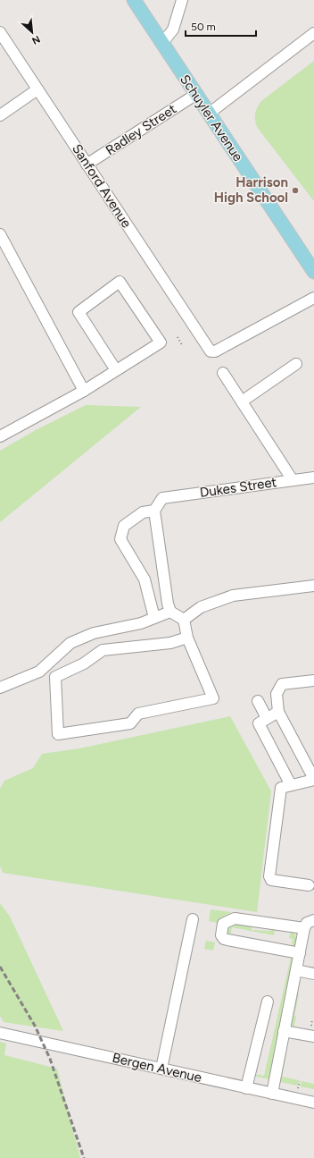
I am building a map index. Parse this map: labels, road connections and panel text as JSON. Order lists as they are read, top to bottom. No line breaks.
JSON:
{"streets":{"main road":["Schuyler Avenue"],"street":["Radley Street","Sanford Avenue","Dukes Street","Bergen Avenue"]},"crossings":[["Schuyler Avenue","Radley Street"],["Radley Street","Sanford Avenue"]],"places":["Harrison High School"],"scale_bar":"50 m","north":"bottom right"}
